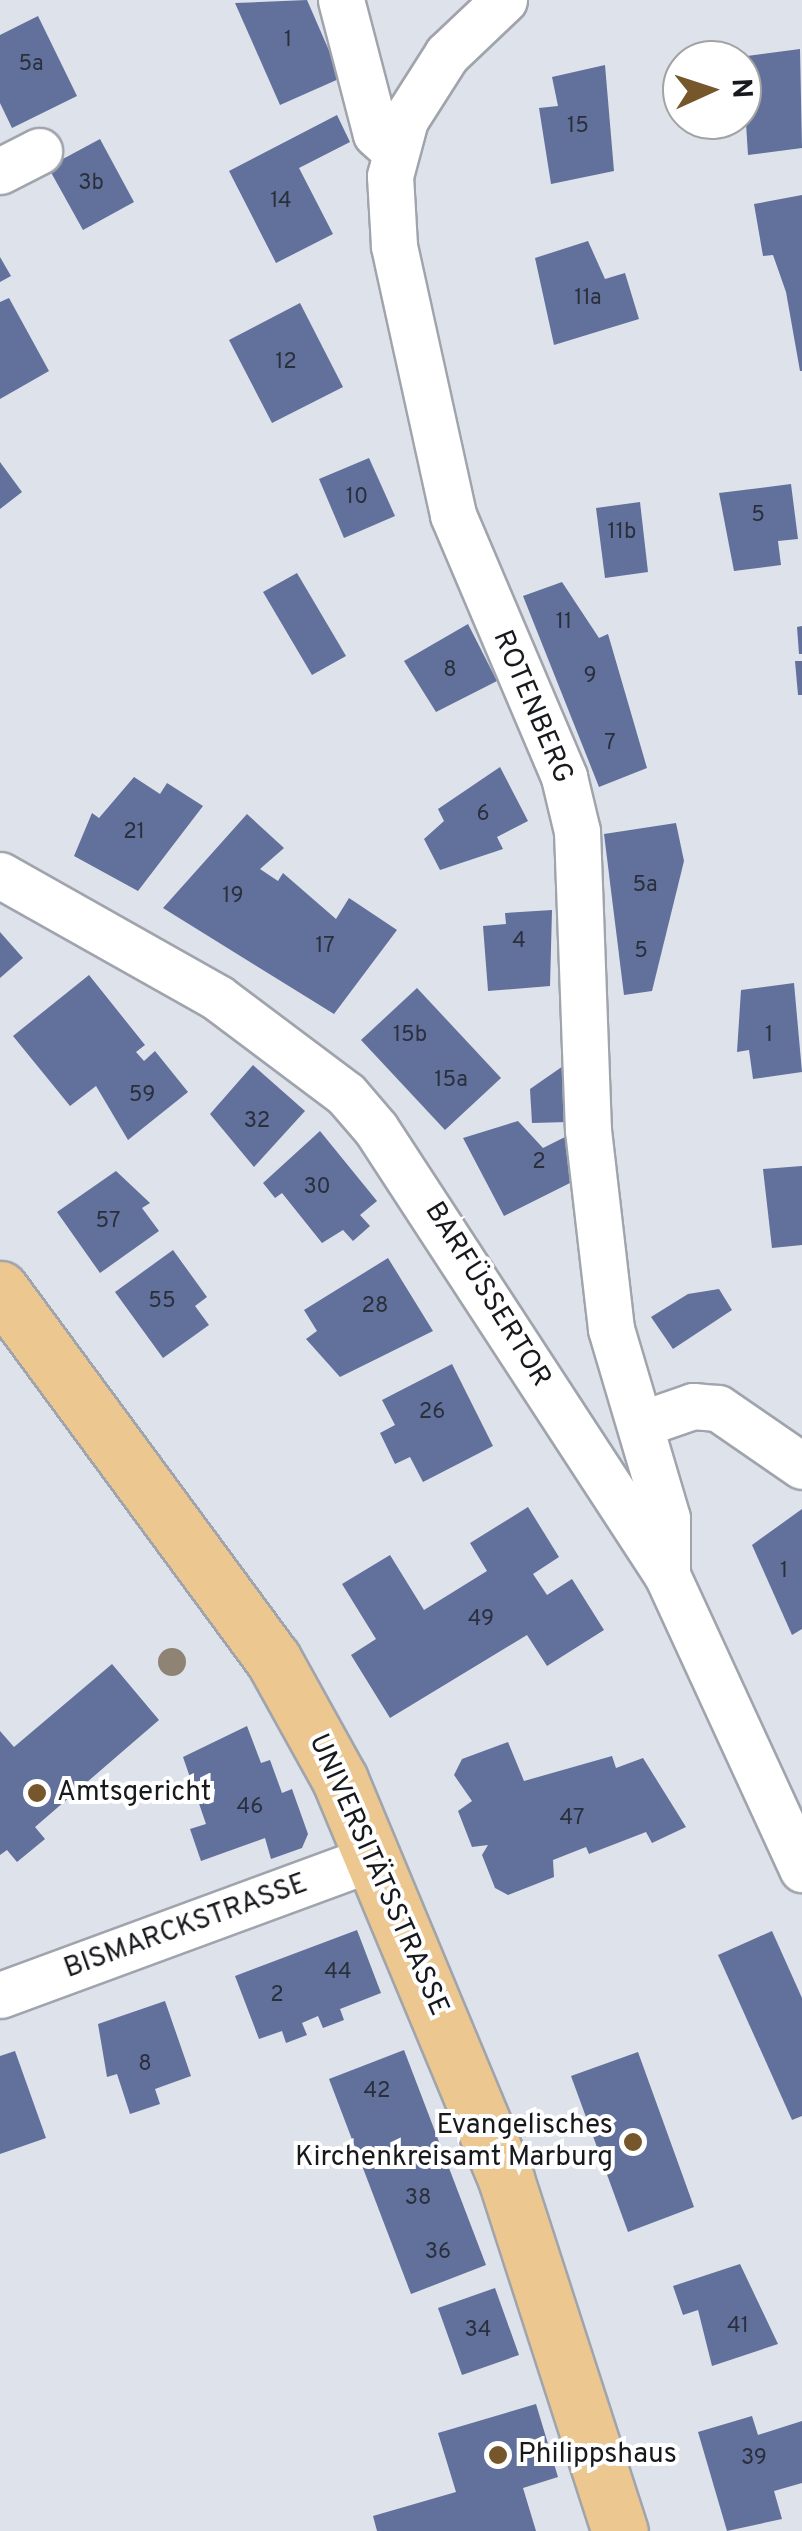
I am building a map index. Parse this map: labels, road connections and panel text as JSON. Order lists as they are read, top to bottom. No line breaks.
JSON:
{"streets":{"main road":["UNIVERSITÄTSSTRASSE"],"street":["ROTENBERG","BARFÜSSERTOR","BISMARCKSTRASSE"]},"crossings":[["ROTENBERG","BARFÜSSERTOR"],["UNIVERSITÄTSSTRASSE","BISMARCKSTRASSE"]],"places":["Amtsgericht","Evangelisches Kirchenkreisamt Marburg","Philippshaus"],"house_numbers":["1","5a","15","3b","14","11a","12","10","5","11b","11","8","9","7","6","21","5a","19","4","17","5","15b","1","15a","59","32","2","30","57","55","28","26","1","49","46","47","44","2","8","42","38","36","41","34","39"],"north":"right"}
